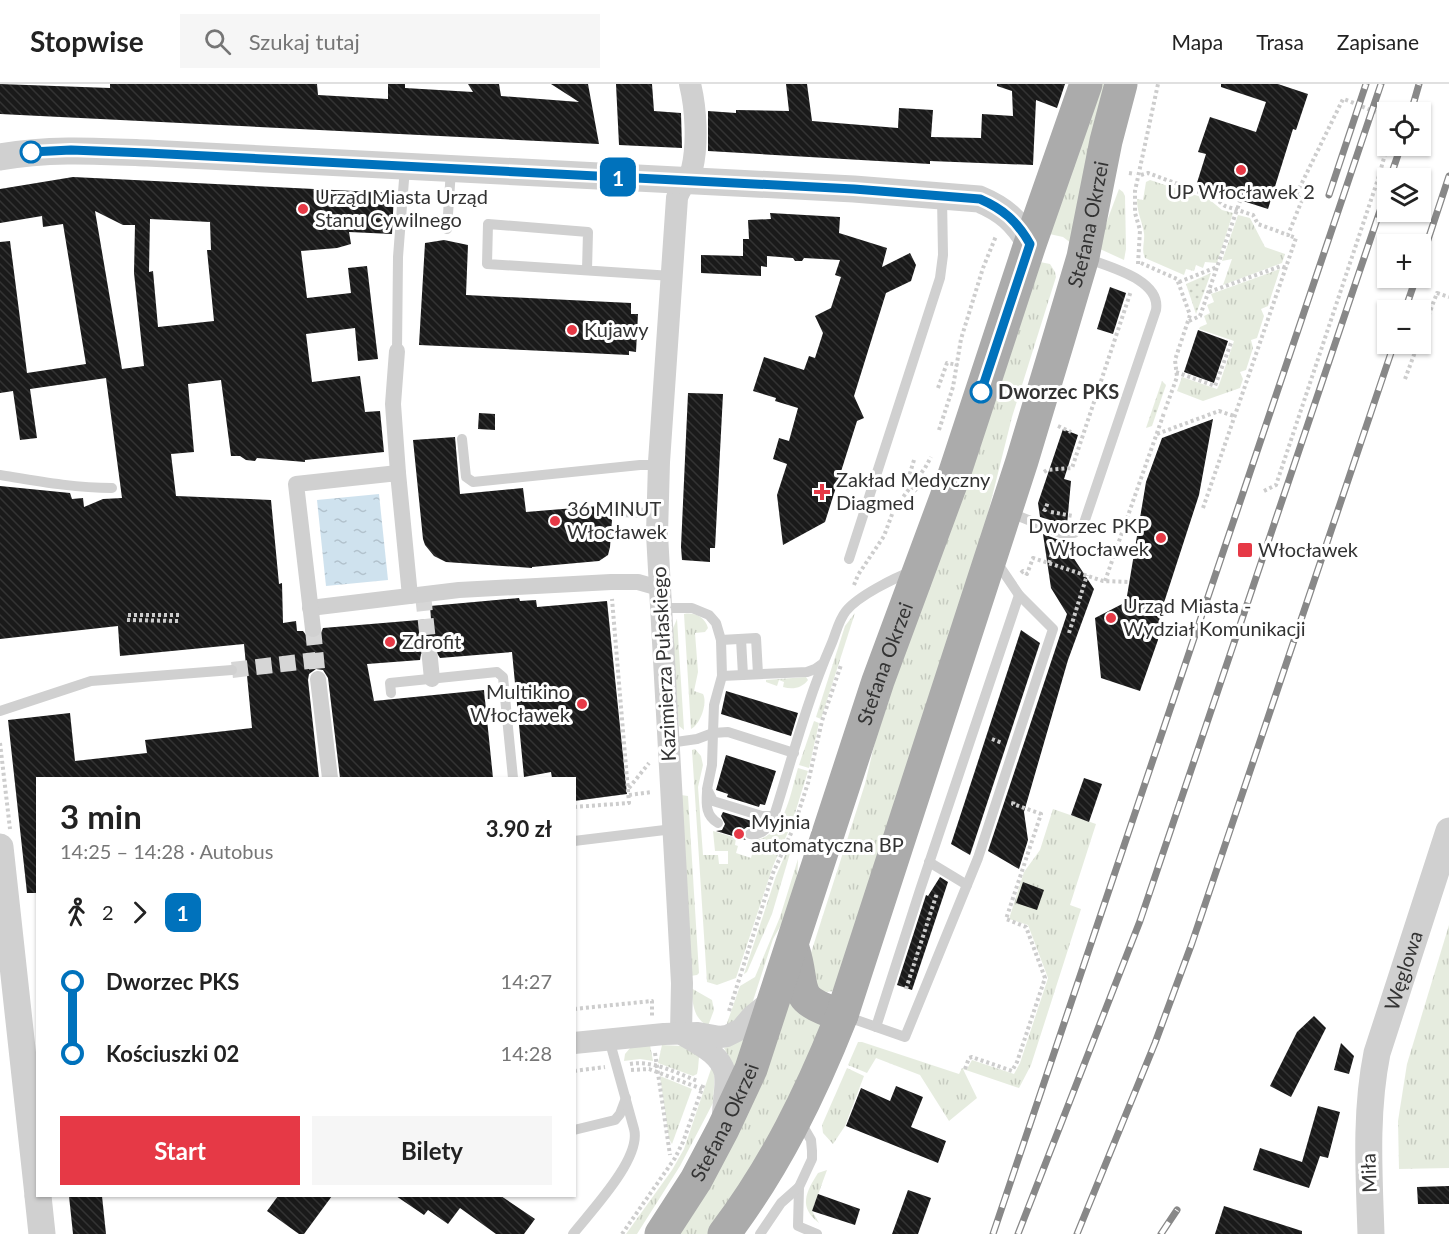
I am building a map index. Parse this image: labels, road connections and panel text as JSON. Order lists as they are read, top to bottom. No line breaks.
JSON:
{"streets":{"main road":["Stefana Okrzei"],"street":["Kazimierza Pułaskiego","Węglowa","Miła"]},"crossings":[["Węglowa","Miła"]],"places":{"other":["UP Włocławek 2","Urząd Miasta Urząd Stanu Cywilnego","Kujawy","Dworzec PKS","36 MINUT Włocławek","Dworzec PKP Włocławek","Urząd Miasta - Wydział Komunikacji","Zdrofit","Multikino Włocławek","Myjnia automatyczna BP"],"health":["Zakład Medyczny Diagmed"],"transit":["Włocławek"]},"lines":["bus line 1"],"page":{"header":"Stopwise","search":"Szukaj tutaj","nav":["Mapa","Trasa","Zapisane"],"on_map":"1","map_buttons":["+","−"],"heading":["3 min","14:25 – 14:28 · Autobus","3.90 zł"],"legs":["2","1"],"list":[{"name":"Dworzec PKS","value":"14:27"},{"name":"Kościuszki 02","value":"14:28"}],"buttons":["Start","Bilety"]}}
